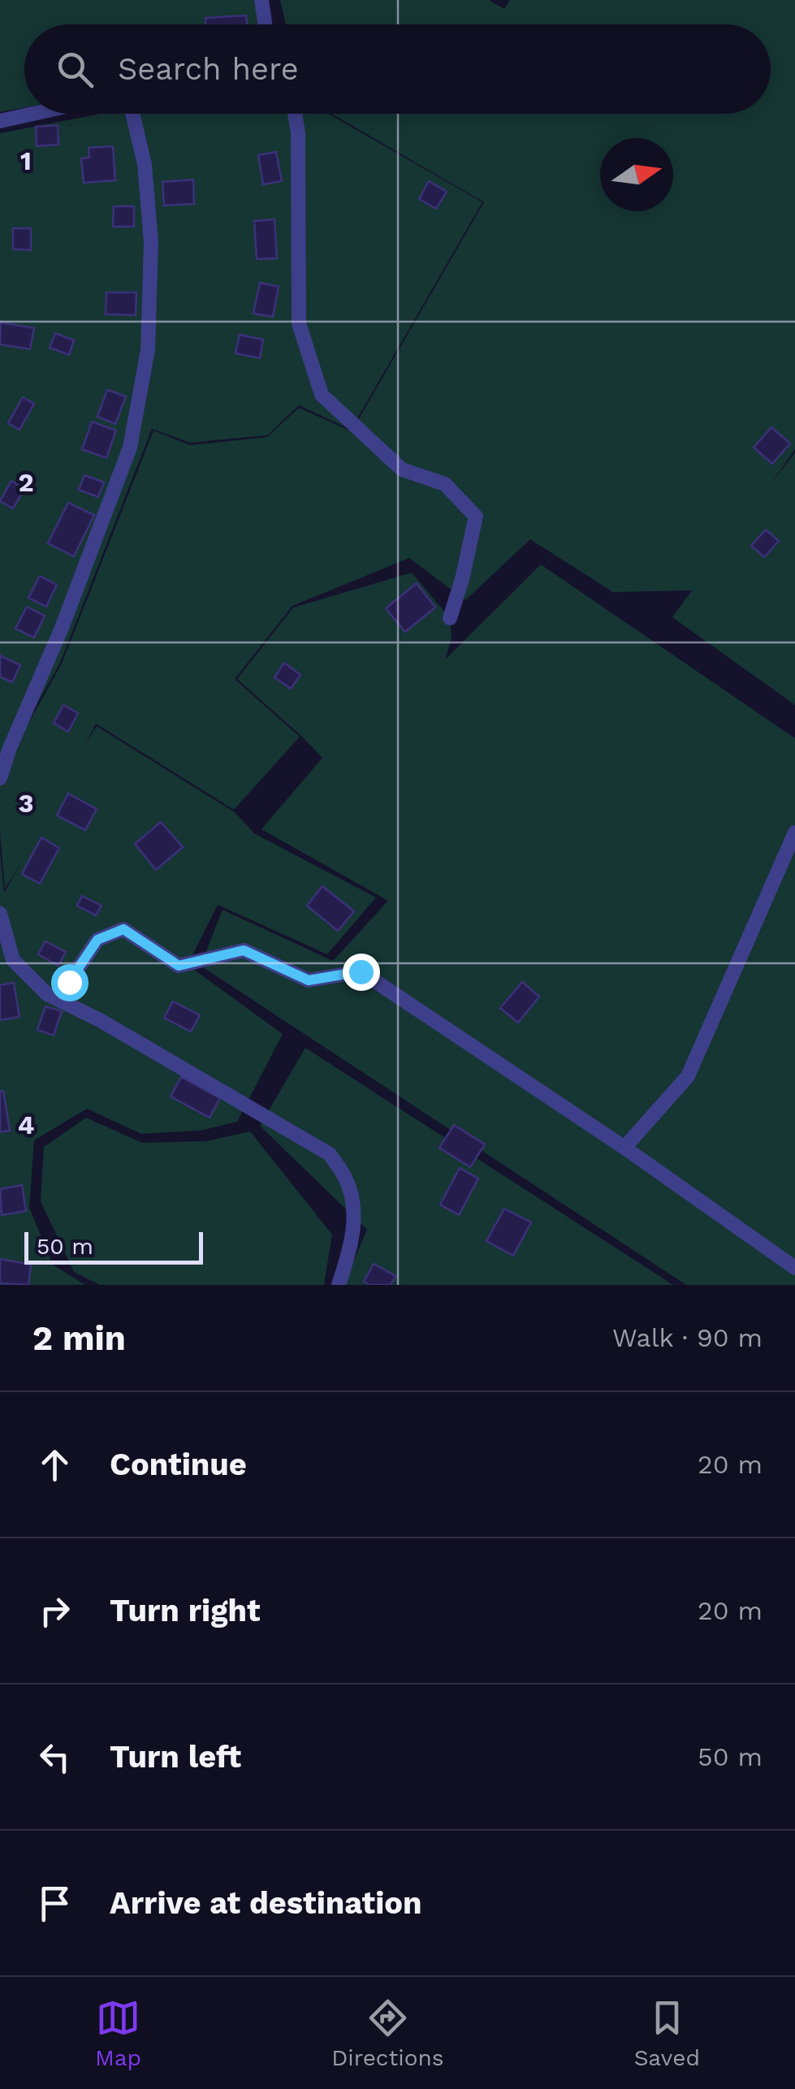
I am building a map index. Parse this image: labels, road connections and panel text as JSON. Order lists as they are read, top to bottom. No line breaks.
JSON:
{"scale_bar":"50 m","north":"right","page":{"search":"Search here","scale":"50 m","heading":["2 min","Walk · 90 m"],"list":[["Continue","20 m"],["Turn right","20 m"],["Turn left","50 m"],"Arrive at destination"],"nav":["Map","Directions","Saved"]},"grid":{"rows":["1","2","3","4"]}}
